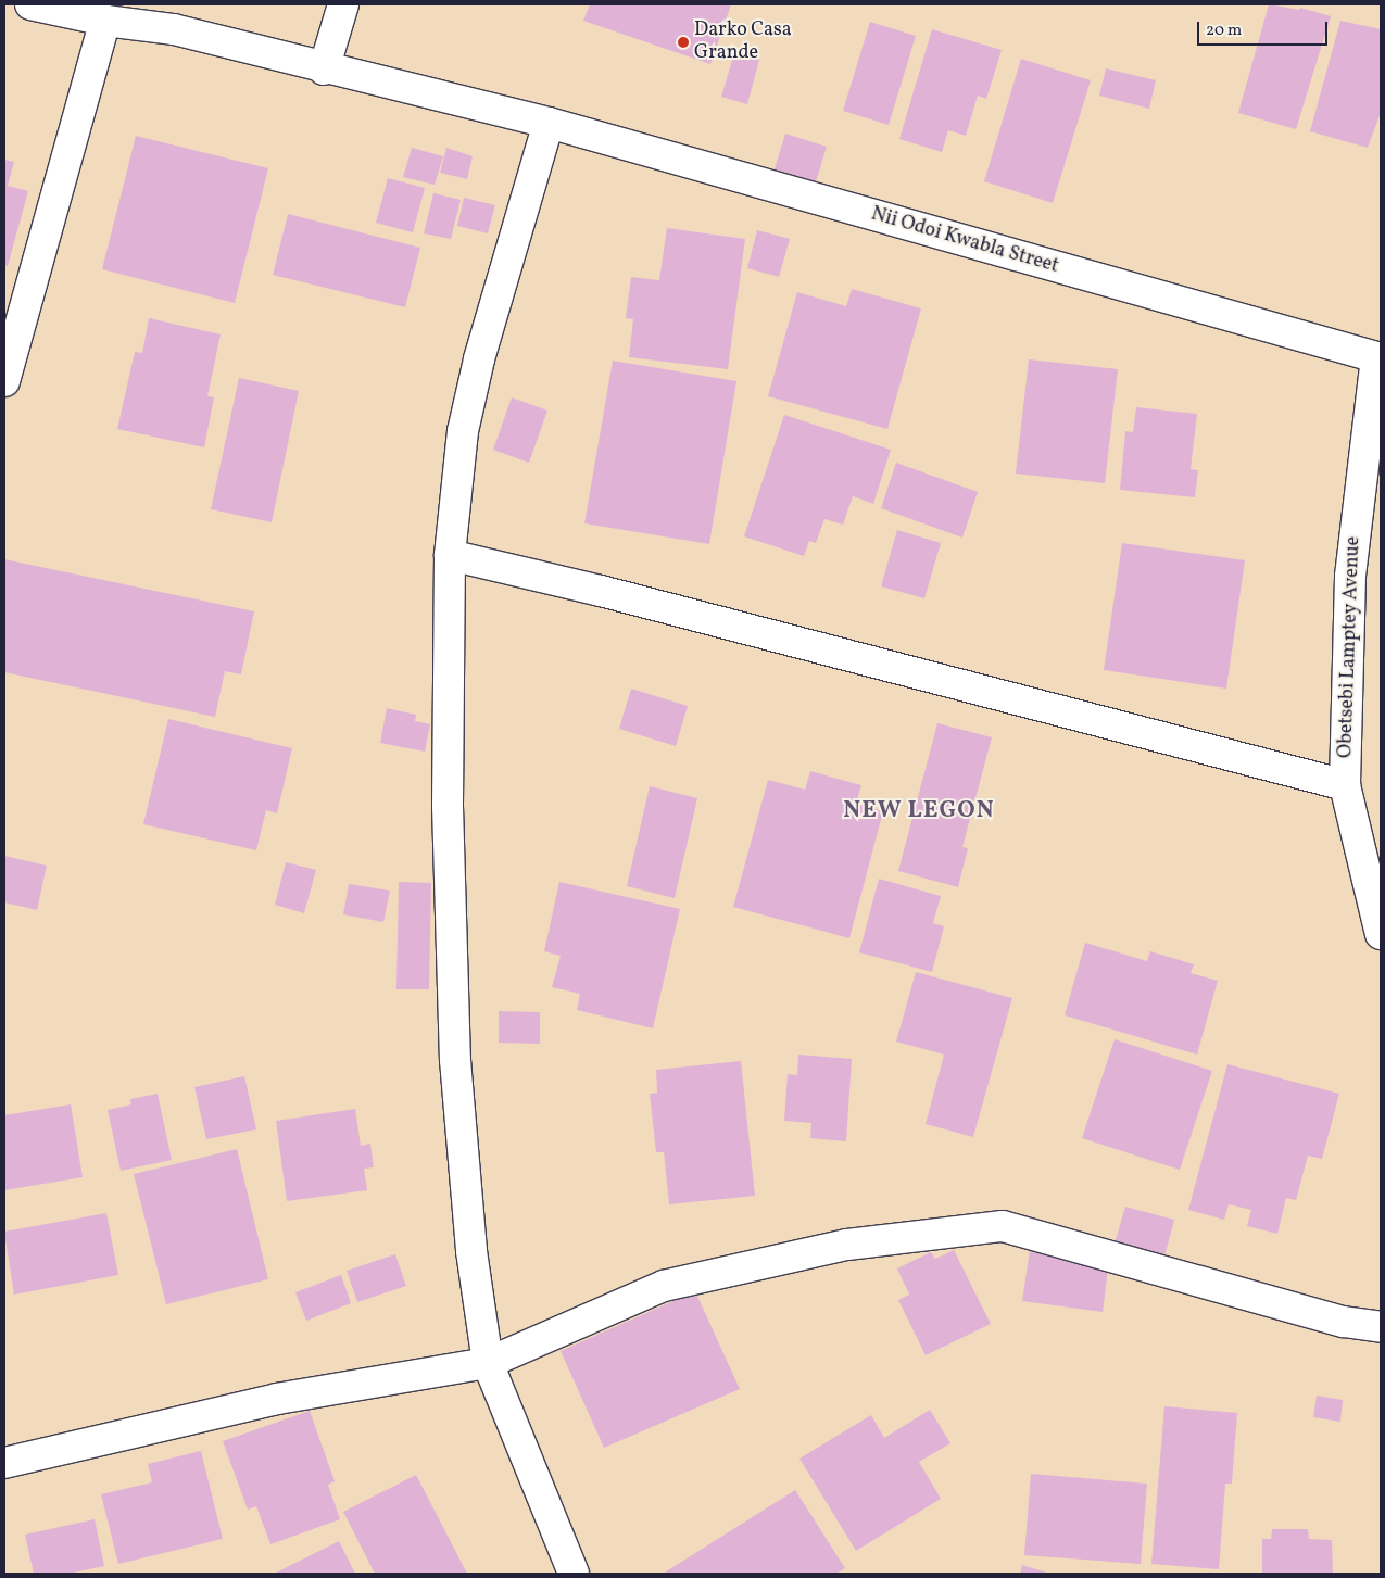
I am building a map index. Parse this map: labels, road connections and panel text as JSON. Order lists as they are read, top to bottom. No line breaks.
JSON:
{"streets":{"street":["Nii Odoi Kwabla Street","Obetsebi Lamptey Avenue"]},"crossings":[["Nii Odoi Kwabla Street","Obetsebi Lamptey Avenue"]],"districts":["NEW LEGON"],"places":["Darko Casa Grande"],"scale_bar":"20 m"}
